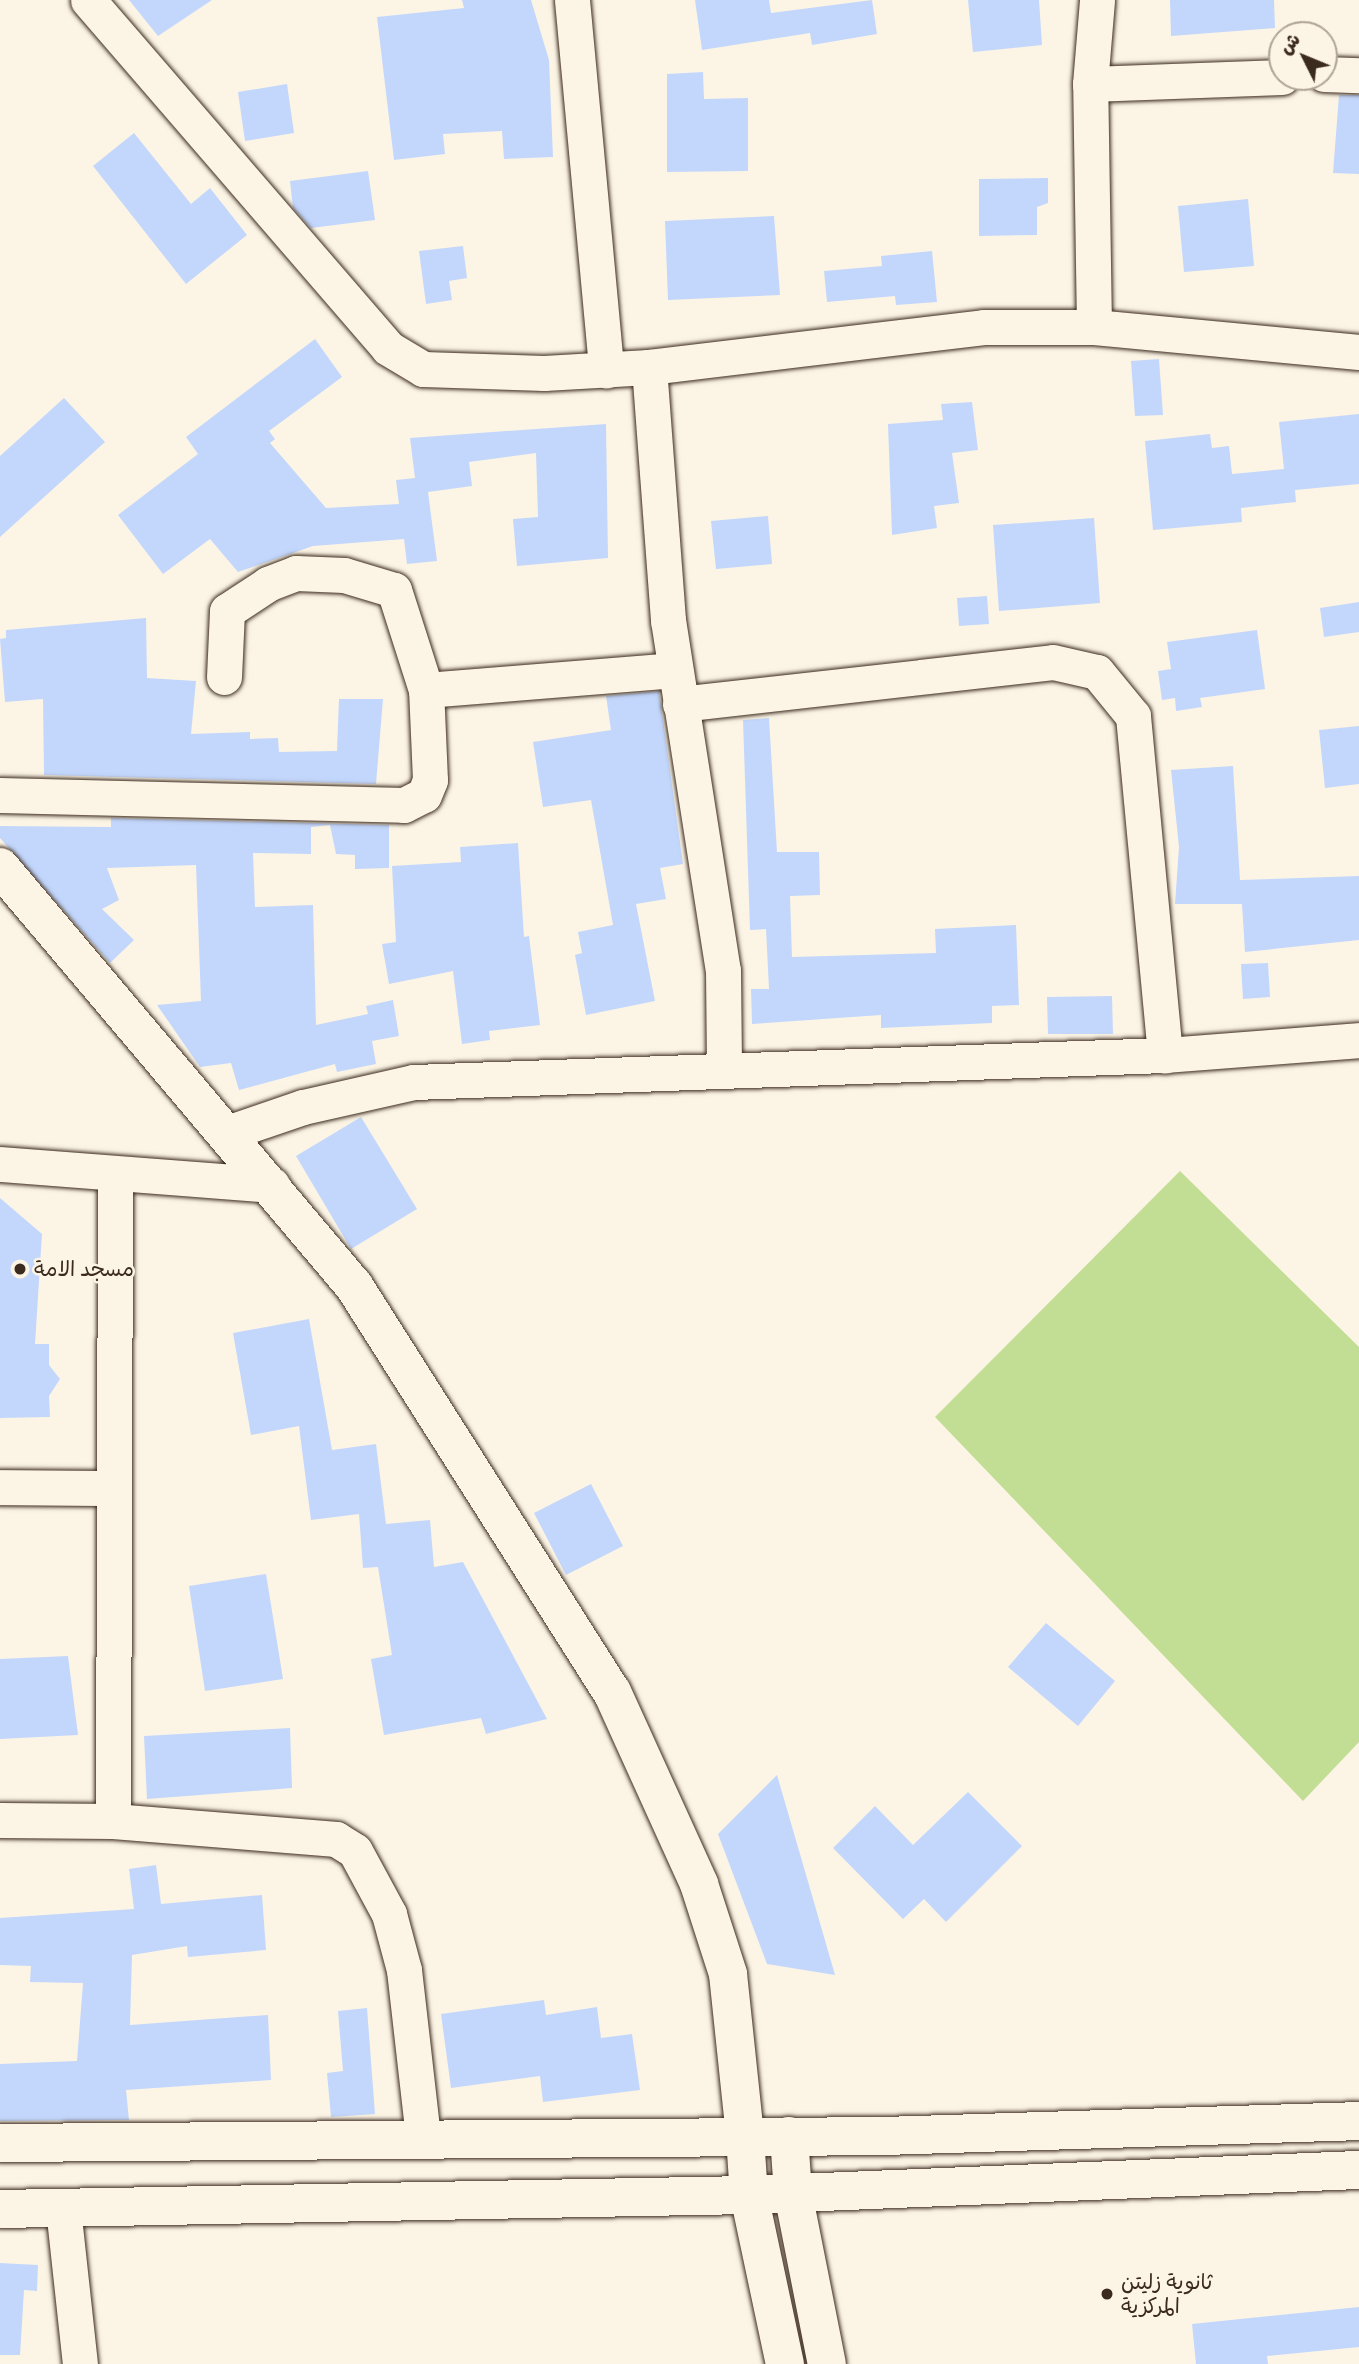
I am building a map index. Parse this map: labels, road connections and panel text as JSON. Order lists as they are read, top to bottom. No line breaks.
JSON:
{"places":["مسجد الامة","ثانوية زليتن المركزية"],"north":"top left"}
